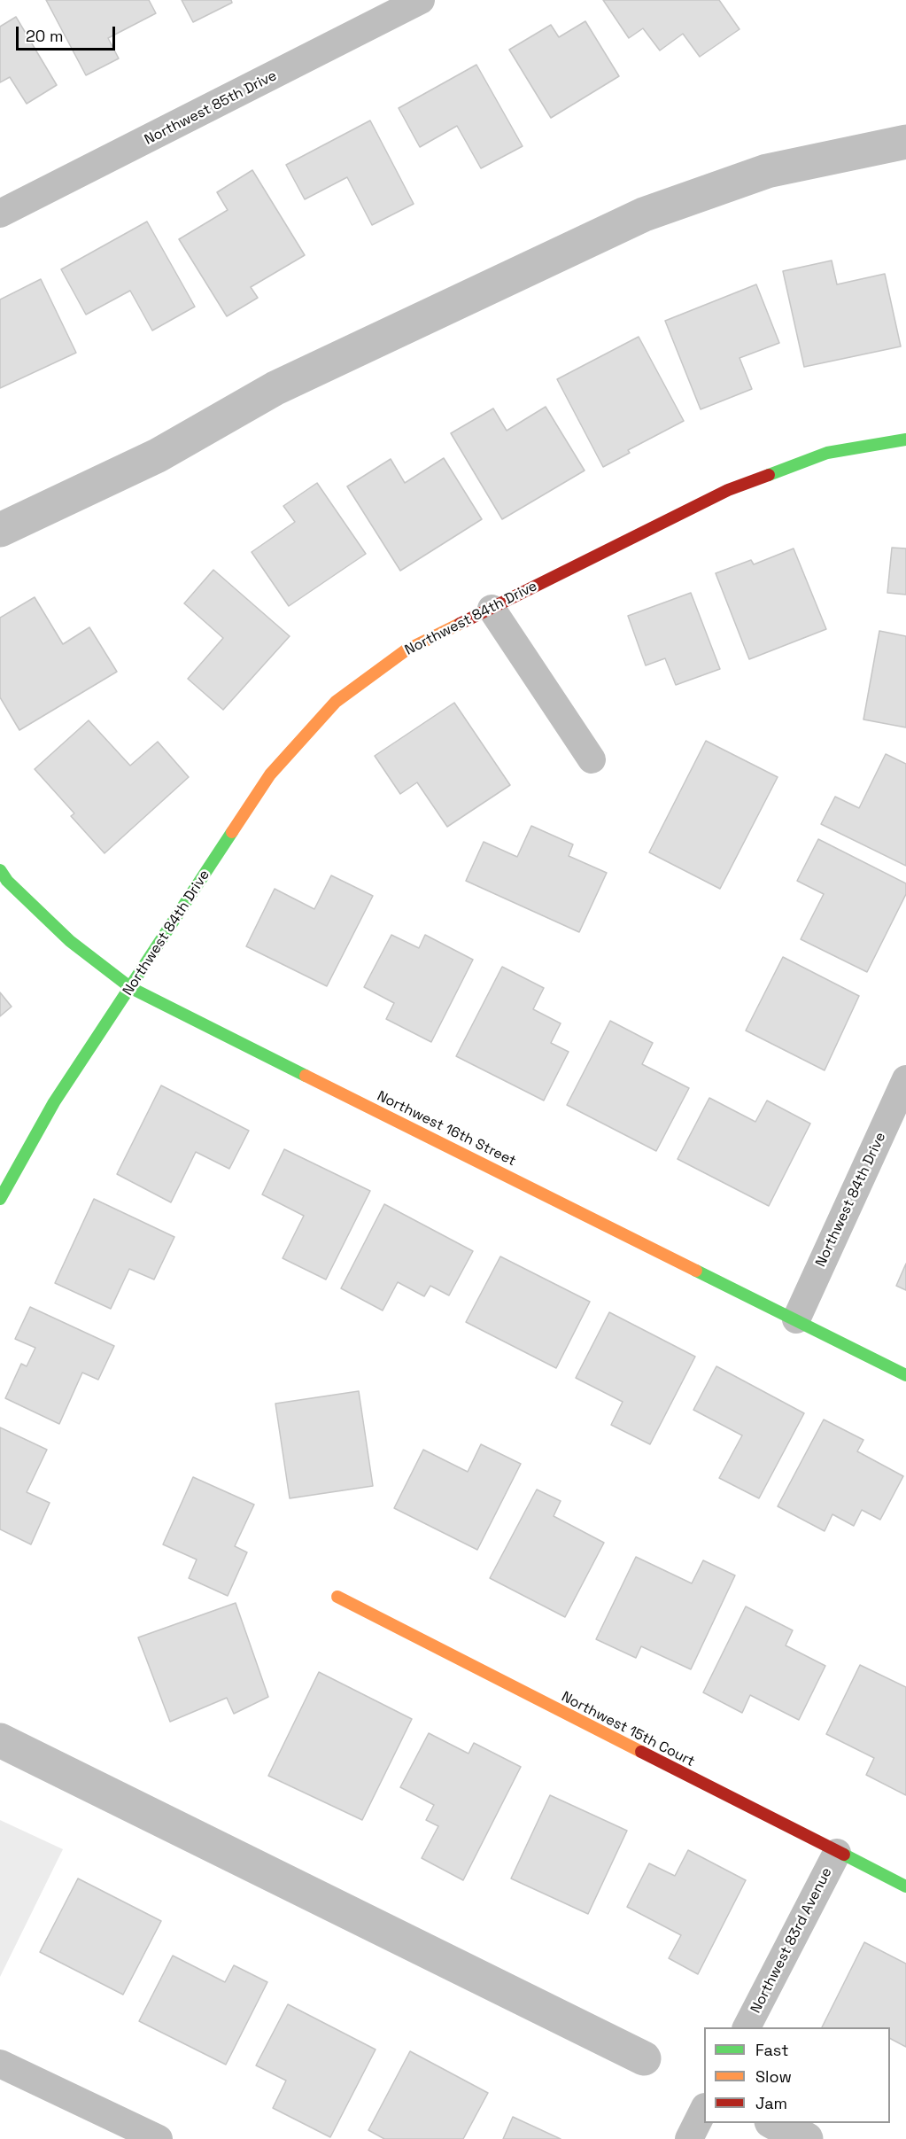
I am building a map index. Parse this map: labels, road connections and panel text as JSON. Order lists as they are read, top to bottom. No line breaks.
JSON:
{"streets":{"street":["Northwest 85th Drive","Northwest 84th Drive","Northwest 16th Street","Northwest 15th Court","Northwest 83rd Avenue"]},"crossings":[["Northwest 84th Drive","Northwest 16th Street"],["Northwest 15th Court","Northwest 83rd Avenue"]],"legend":["Fast","Slow","Jam"],"scale_bar":"20 m"}
